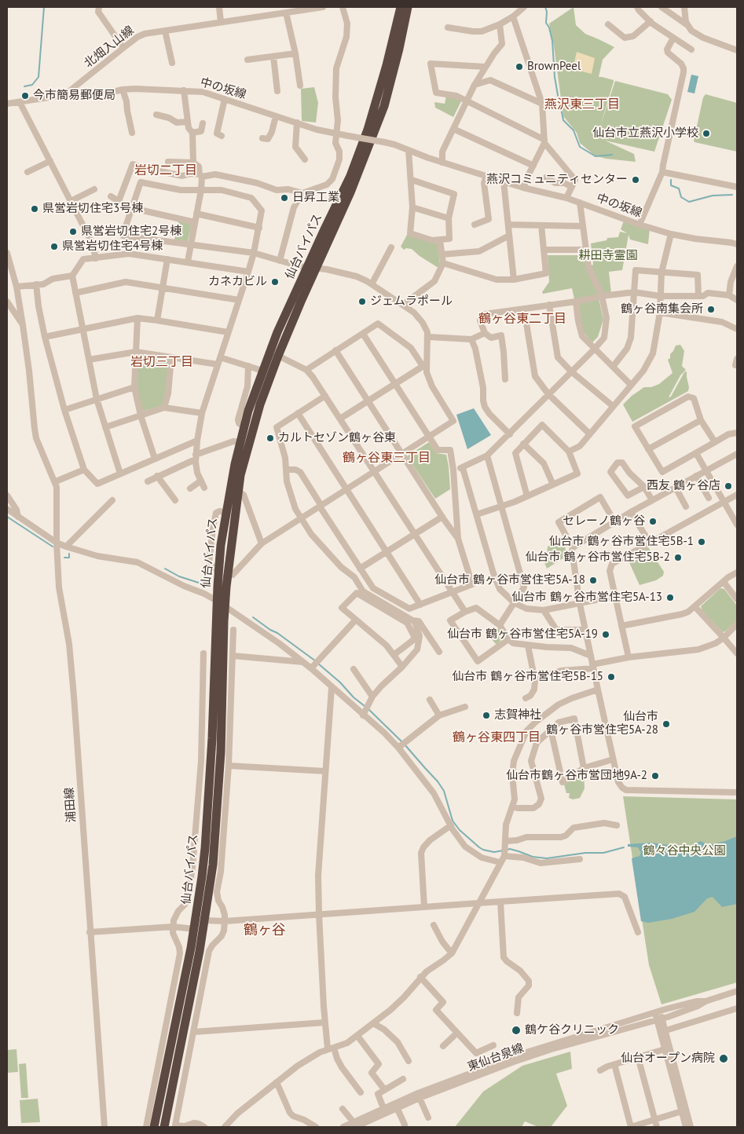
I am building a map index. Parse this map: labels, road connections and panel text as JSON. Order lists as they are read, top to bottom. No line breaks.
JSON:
{"streets":{"highway":["仙台バイパス"],"street":["北畑入山線","中の坂線","浦田線","東仙台泉線"]},"crossings":[["北畑入山線","中の坂線"]],"districts":["燕沢東三丁目","岩切二丁目","鶴ヶ谷東二丁目","岩切三丁目","鶴ヶ谷東三丁目","鶴ヶ谷東四丁目","鶴ヶ谷"],"parks":["耕田寺霊園","鶴々谷中央公園"],"places":["BrownPeel","今市簡易郵便局","仙台市立燕沢小学校","燕沢コミュニティセンター","日昇工業","県営岩切住宅3号棟","県営岩切住宅2号棟","県営岩切住宅4号棟","カネカビル","ジェムラポール","鶴ヶ谷南集会所","カルトセゾン鶴ヶ谷東","西友 鶴ヶ谷店","セレーノ鶴ヶ谷","仙台市 鶴ヶ谷市営住宅5B-1","仙台市 鶴ヶ谷市営住宅5B-2","仙台市 鶴ヶ谷市営住宅5A-18","仙台市 鶴ヶ谷市営住宅5A-13","仙台市 鶴ヶ谷市営住宅5A-19","仙台市 鶴ヶ谷市営住宅5B-15","志賀神社","仙台市 鶴ヶ谷市営住宅5A-28","仙台市鶴ヶ谷市営団地9A-2","鶴ケ谷クリニック","仙台オープン病院"]}
